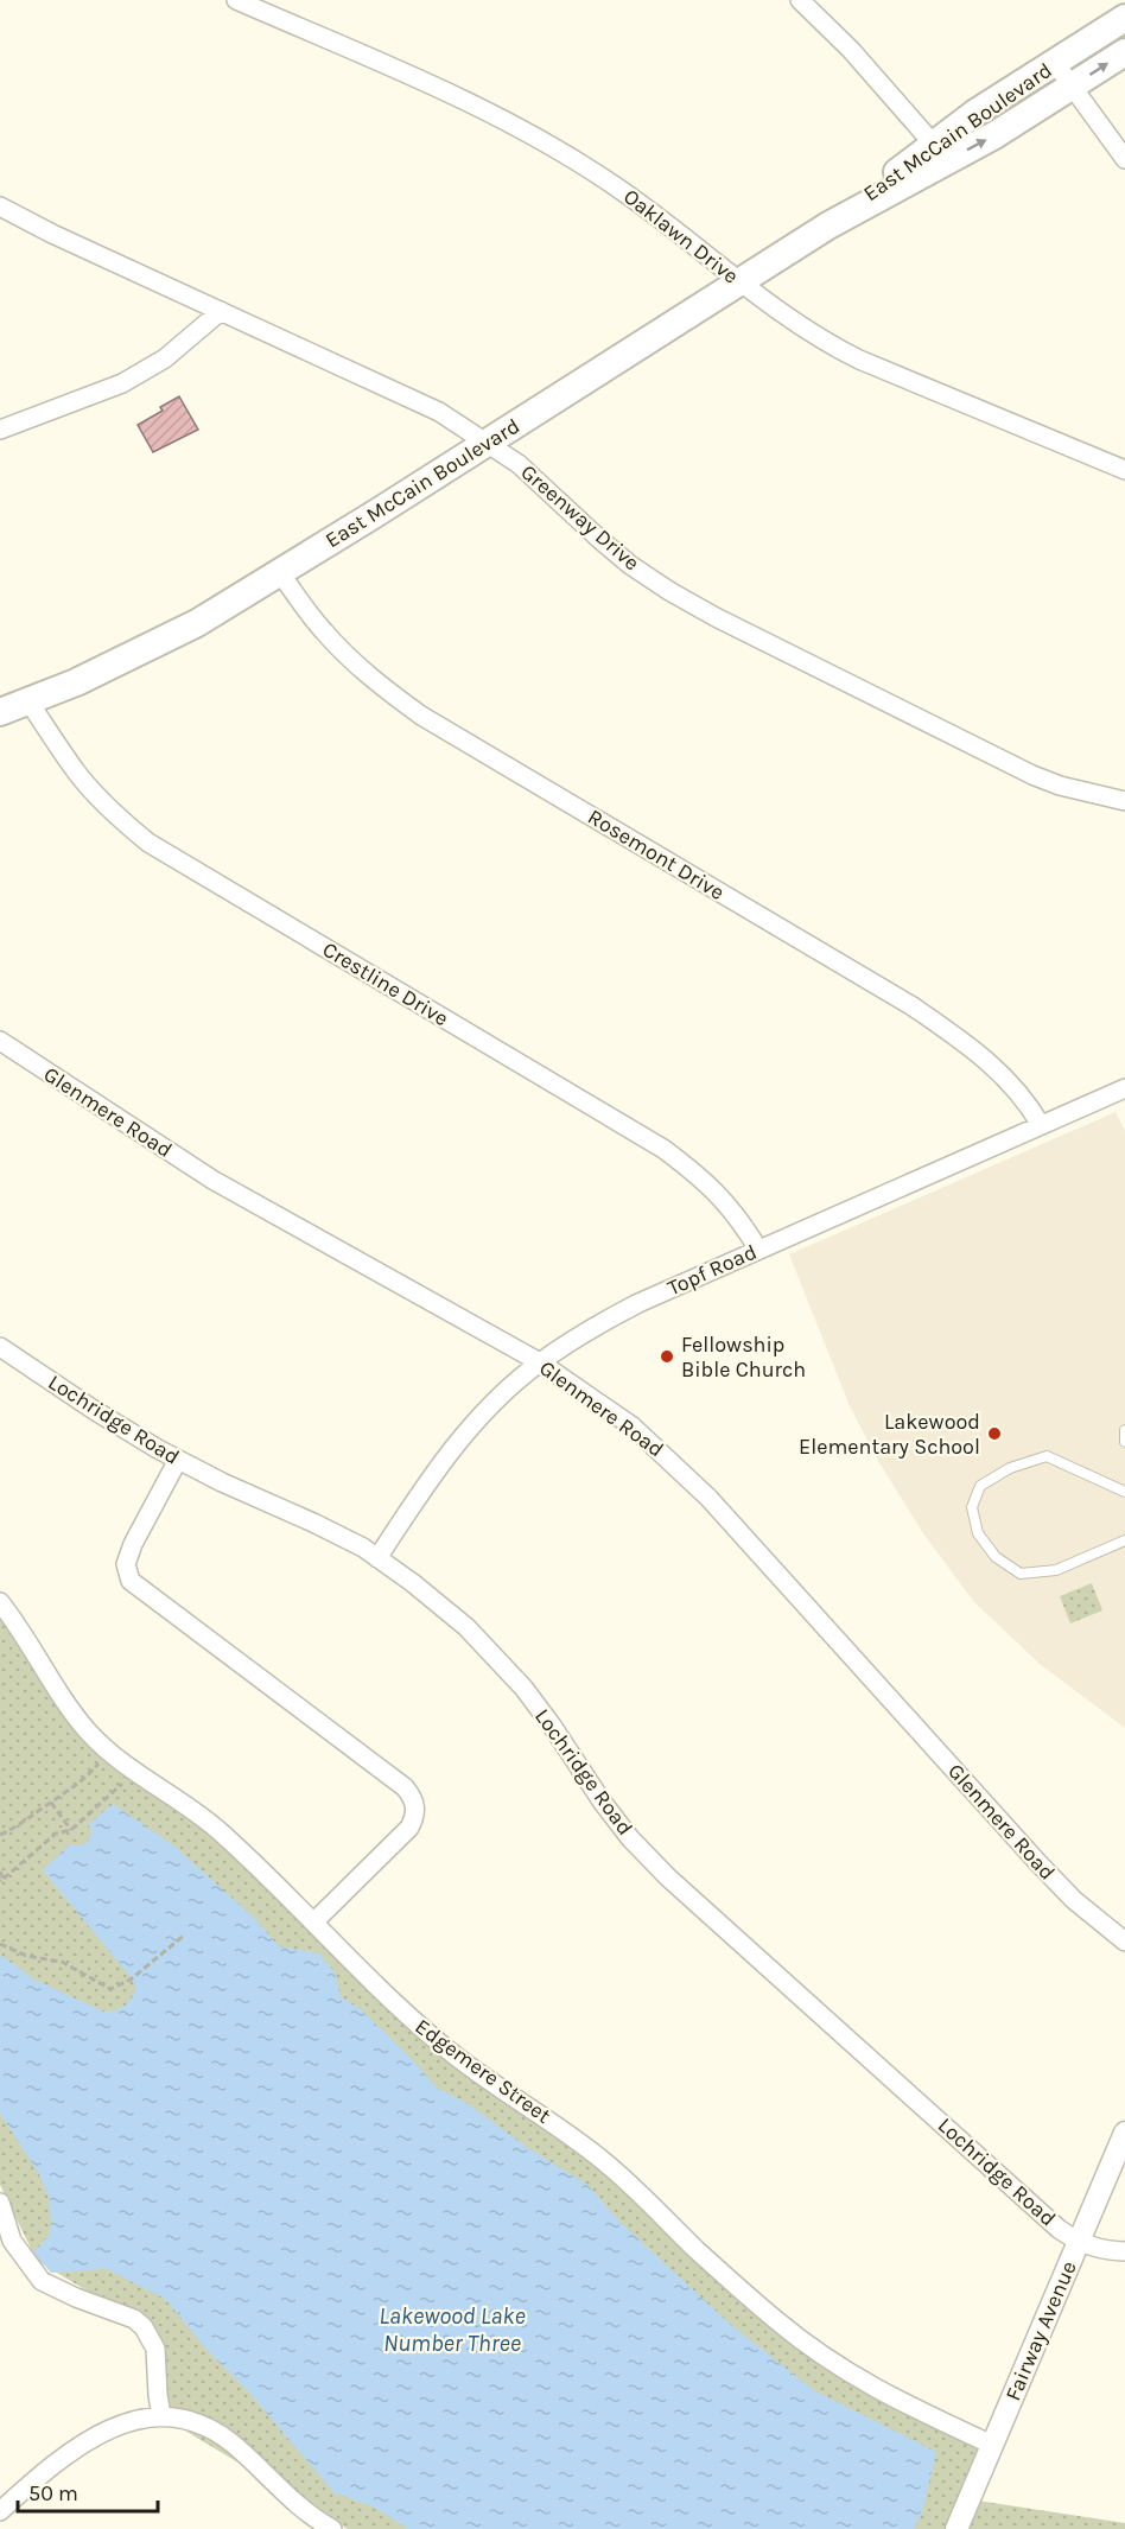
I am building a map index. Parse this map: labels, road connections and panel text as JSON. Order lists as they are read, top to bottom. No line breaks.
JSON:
{"streets":{"main road":["East McCain Boulevard"],"street":["Oaklawn Drive","Greenway Drive","Rosemont Drive","Crestline Drive","Glenmere Road","Topf Road","Lochridge Road","Edgemere Street","Fairway Avenue"]},"crossings":[["East McCain Boulevard","Oaklawn Drive"],["East McCain Boulevard","Greenway Drive"],["East McCain Boulevard","Rosemont Drive"],["East McCain Boulevard","Crestline Drive"],["Rosemont Drive","Topf Road"],["Crestline Drive","Topf Road"],["Glenmere Road","Topf Road"],["Topf Road","Lochridge Road"],["Lochridge Road","Fairway Avenue"],["Edgemere Street","Fairway Avenue"]],"water":["Lakewood Lake Number Three"],"places":["Fellowship Bible Church","Lakewood Elementary School"],"scale_bar":"50 m"}
